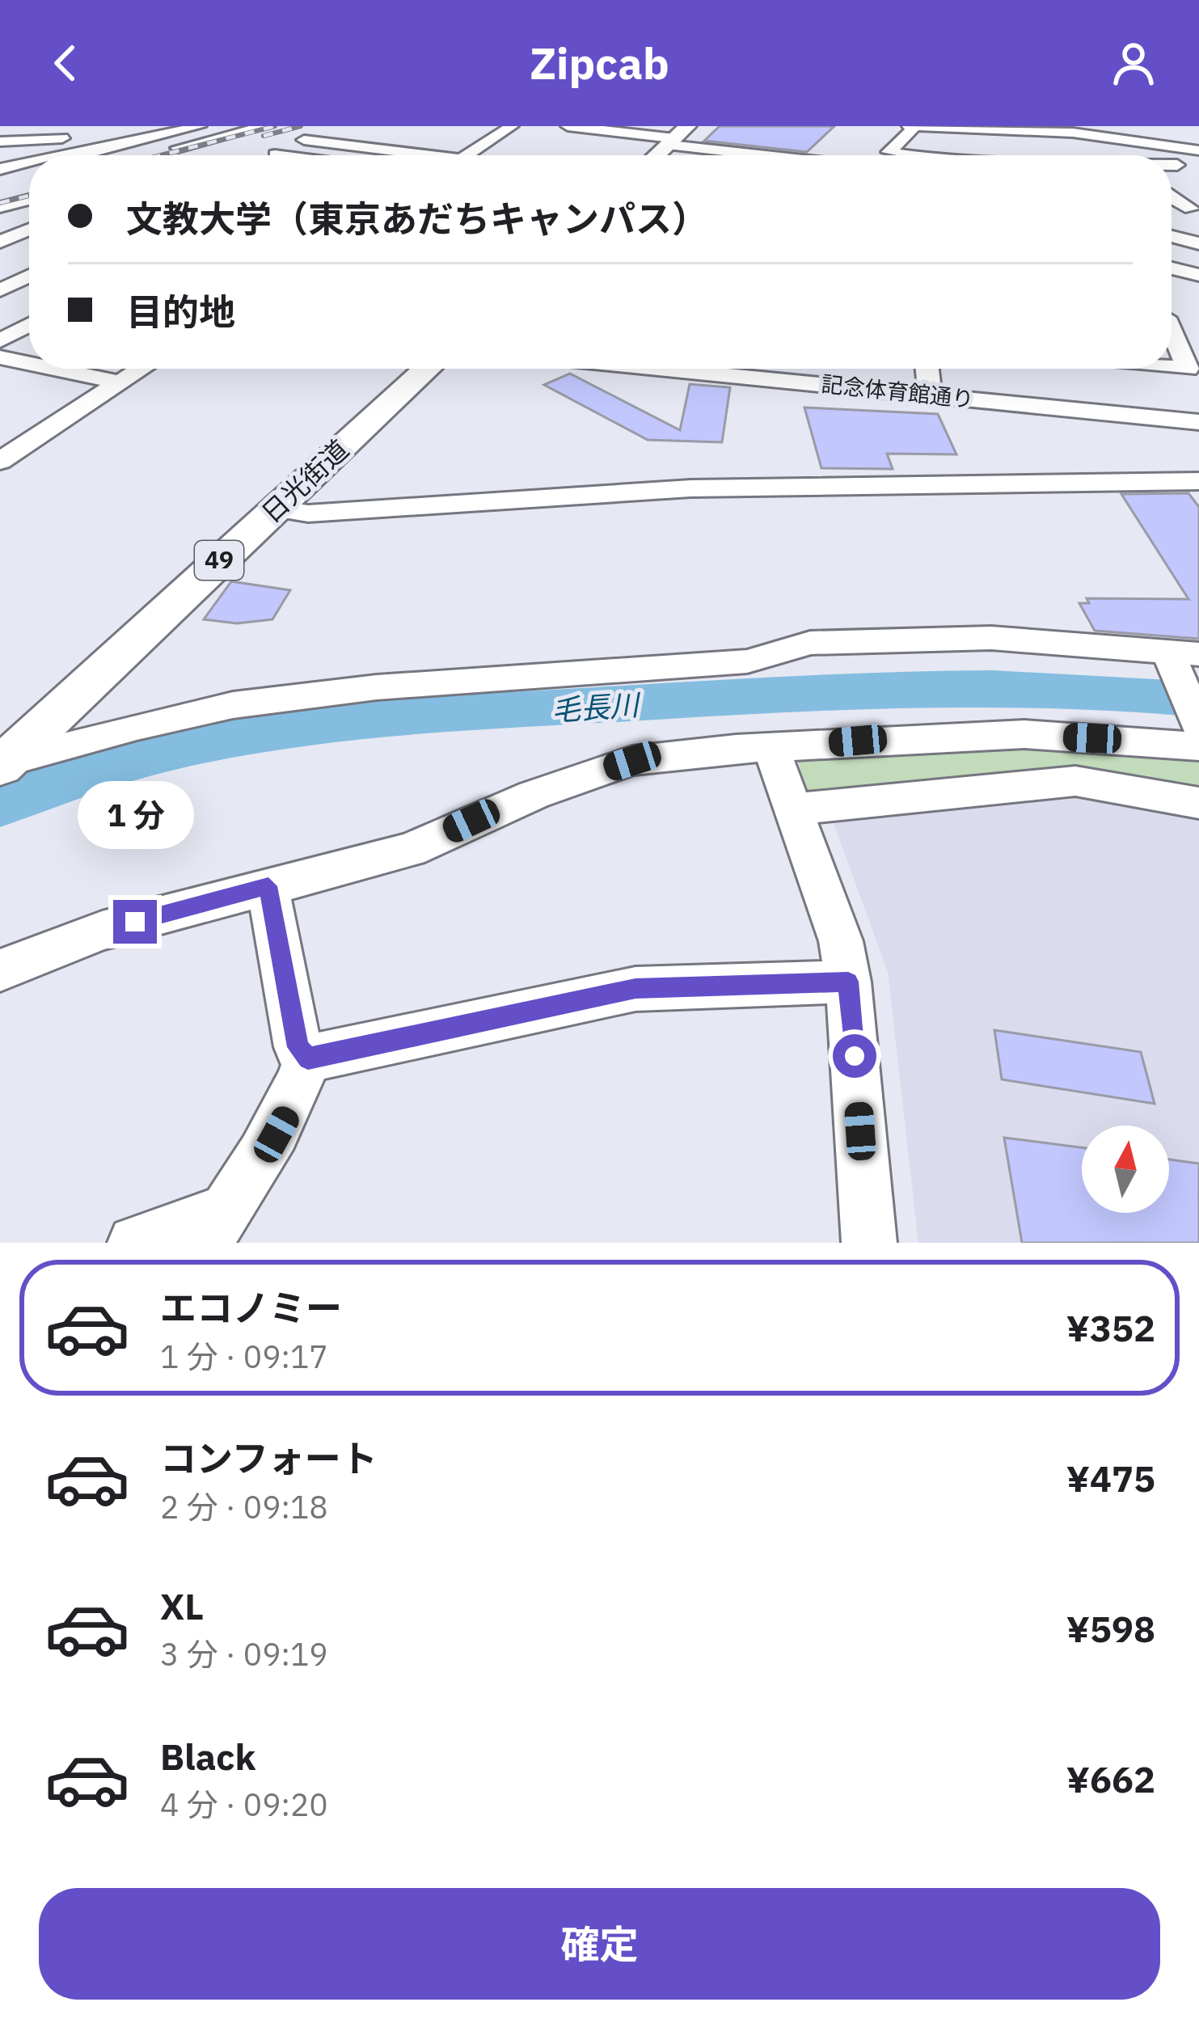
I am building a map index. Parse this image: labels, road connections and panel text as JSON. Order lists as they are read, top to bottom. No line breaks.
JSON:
{"streets":{"main road":["日光街道","49"],"street":["記念体育館通り"]},"water":["毛長川"],"north":"top","page":{"header":"Zipcab","banner":["文教大学（東京あだちキャンパス）","目的地"],"bubble":"1 分","list":[{"name":"エコノミー","note":"1 分 · 09:17","value":"¥352"},{"name":"コンフォート","note":"2 分 · 09:18","value":"¥475"},{"name":"XL","note":"3 分 · 09:19","value":"¥598"},{"name":"Black","note":"4 分 · 09:20","value":"¥662"}],"buttons":"確定"}}
